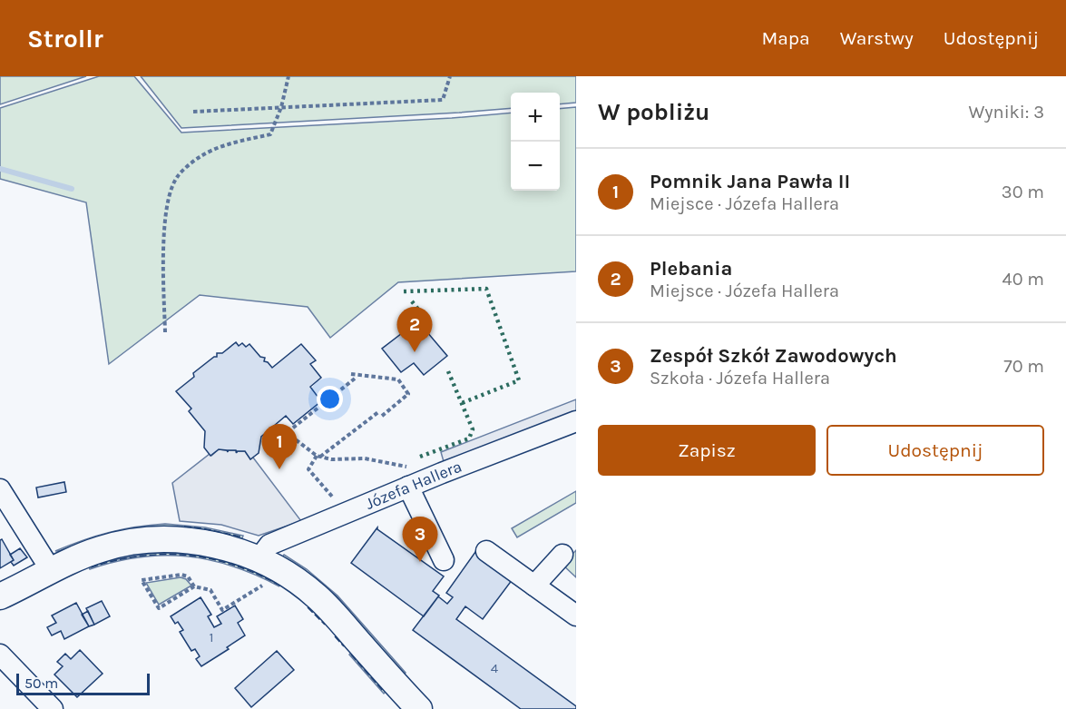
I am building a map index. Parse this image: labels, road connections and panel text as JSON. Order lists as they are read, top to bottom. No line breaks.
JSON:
{"streets":{"street":["Józefa Hallera"]},"house_numbers":["1","4"],"scale_bar":"50 m","page":{"header":"Strollr","nav":["Mapa","Warstwy","Udostępnij"],"heading":["W pobliżu","Wyniki: 3"],"map_buttons":["+","−"],"list":[{"mark":"1","name":"Pomnik Jana Pawła II","note":"Miejsce · Józefa Hallera","value":"30 m"},{"mark":"2","name":"Plebania","note":"Miejsce · Józefa Hallera","value":"40 m"},{"mark":"3","name":"Zespół Szkół Zawodowych","note":"Szkoła · Józefa Hallera","value":"70 m"}],"pins":["2","1","3"],"buttons":["Zapisz","Udostępnij"],"scale":"50 m"}}
